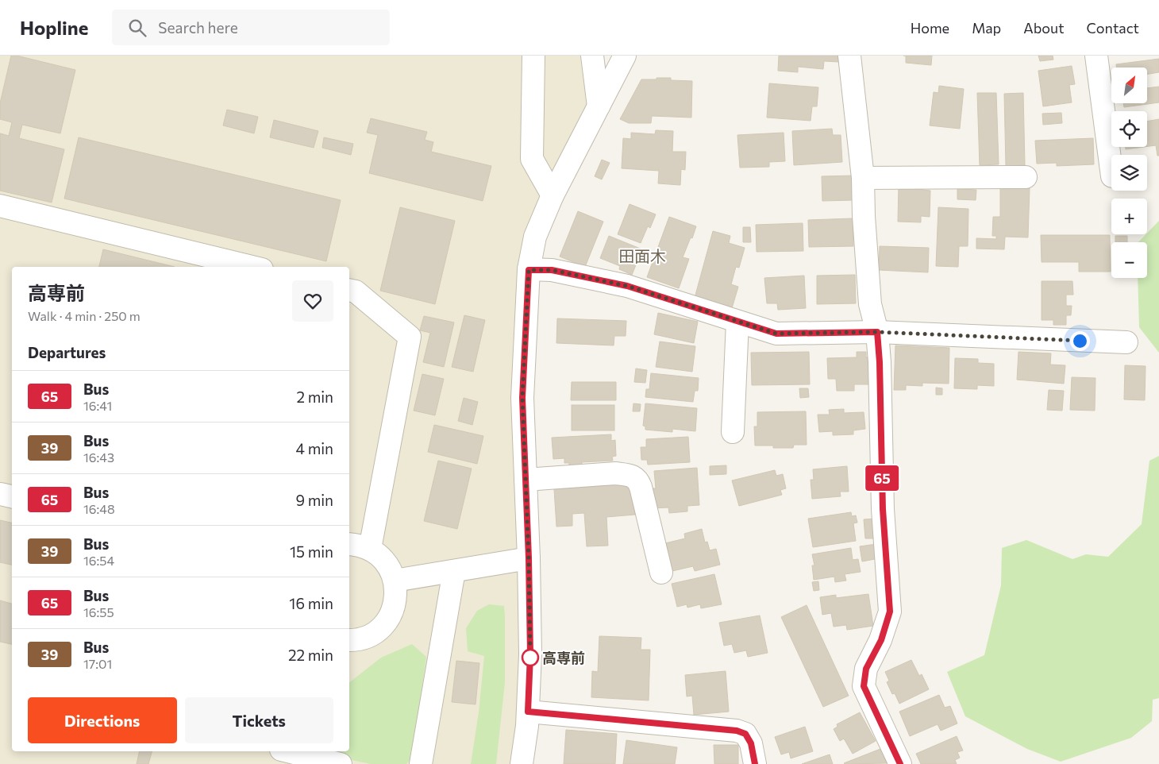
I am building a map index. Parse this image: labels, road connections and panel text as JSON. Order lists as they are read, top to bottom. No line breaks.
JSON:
{"districts":["田面木"],"places":["高専前"],"lines":["bus line 65"],"north":"top right","page":{"header":"Hopline","search":"Search here","nav":["Home","Map","About","Contact"],"on_map":"65","map_buttons":["+","−"],"heading":[["高専前","Walk · 4 min · 250 m"],"Departures"],"list":[{"mark":"65","name":"Bus","note":"16:41","value":"2 min"},{"mark":"39","name":"Bus","note":"16:43","value":"4 min"},{"mark":"65","name":"Bus","note":"16:48","value":"9 min"},{"mark":"39","name":"Bus","note":"16:54","value":"15 min"},{"mark":"65","name":"Bus","note":"16:55","value":"16 min"},{"mark":"39","name":"Bus","note":"17:01","value":"22 min"}],"buttons":["Directions","Tickets"]}}
